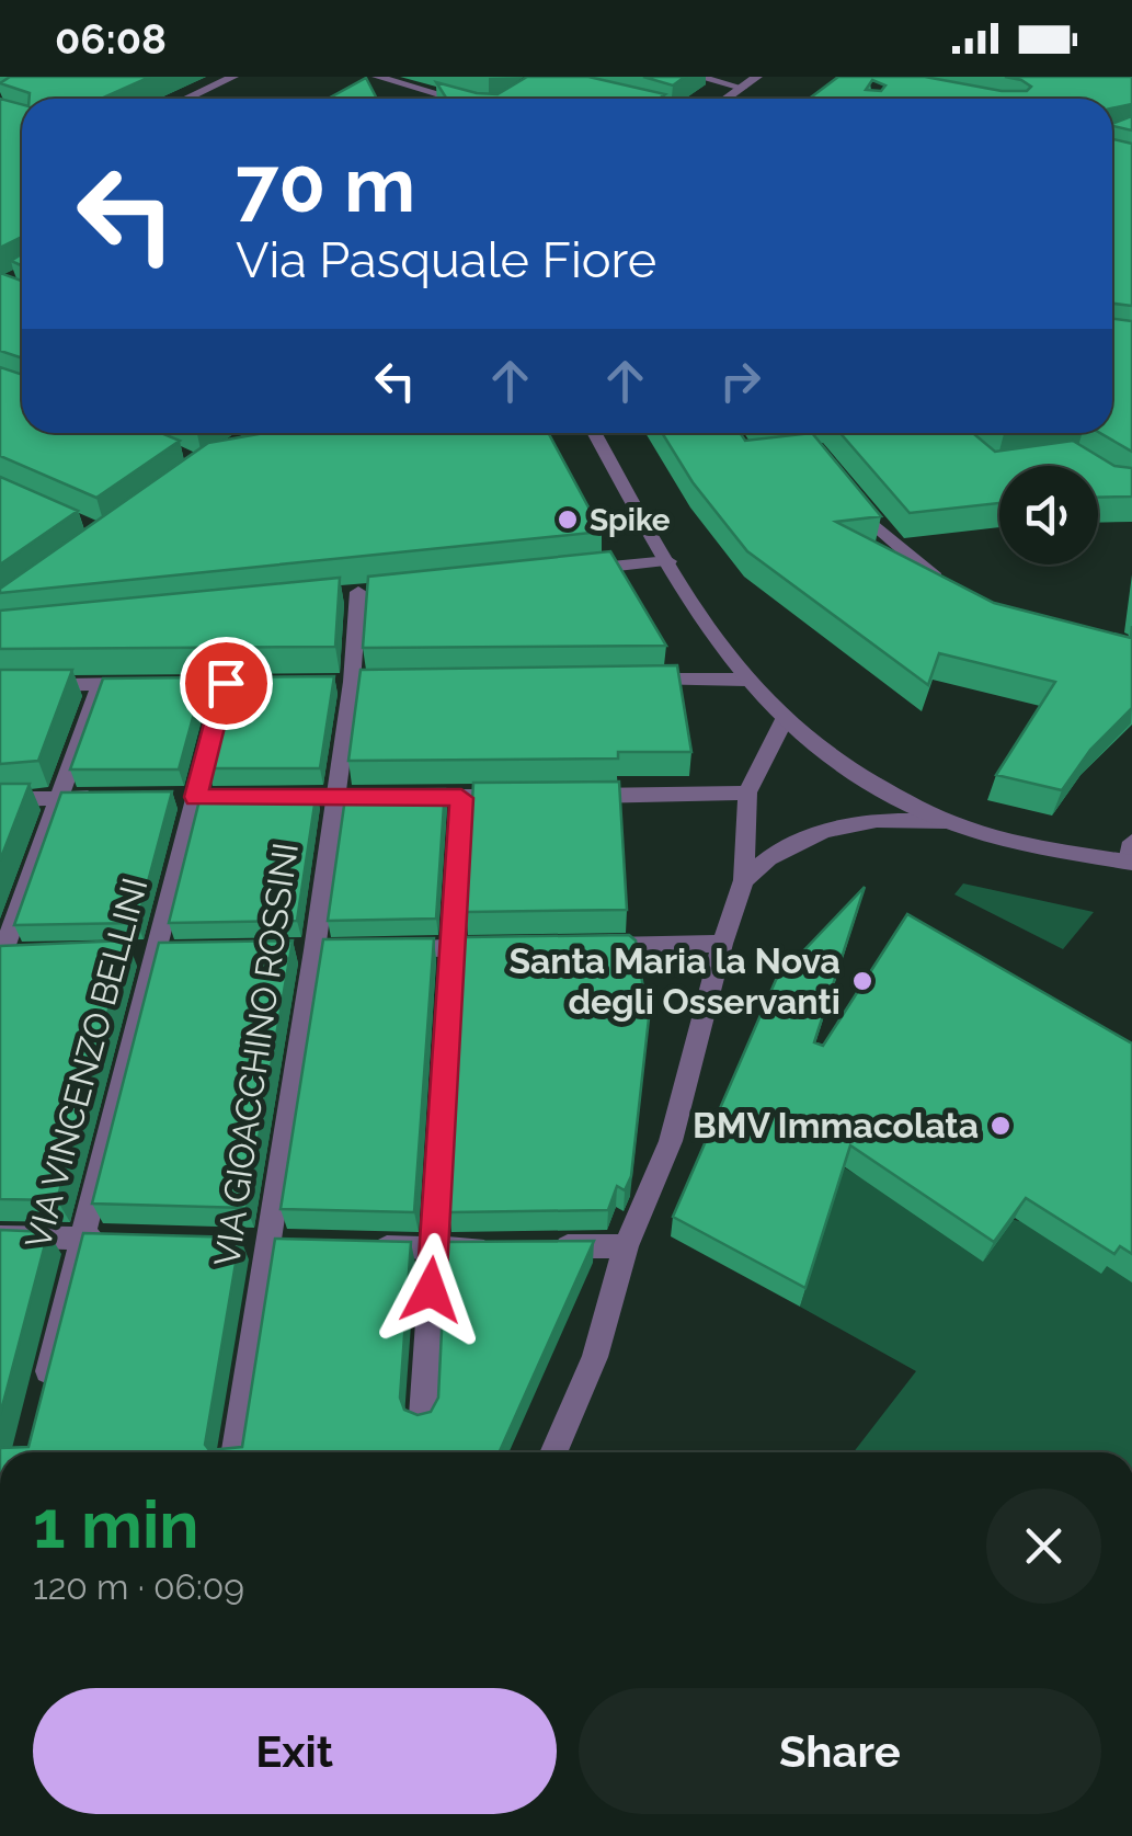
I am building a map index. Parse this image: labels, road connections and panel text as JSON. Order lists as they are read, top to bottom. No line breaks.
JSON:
{"streets":{"street":["VIA GIOACCHINO ROSSINI","VIA VINCENZO BELLINI"]},"places":["Spike","Santa Maria la Nova degli Osservanti","BMV Immacolata"],"page":{"status":"06:08","turn":["70 m","Via Pasquale Fiore"],"heading":["1 min","120 m · 06:09"],"buttons":["Exit","Share"]}}
